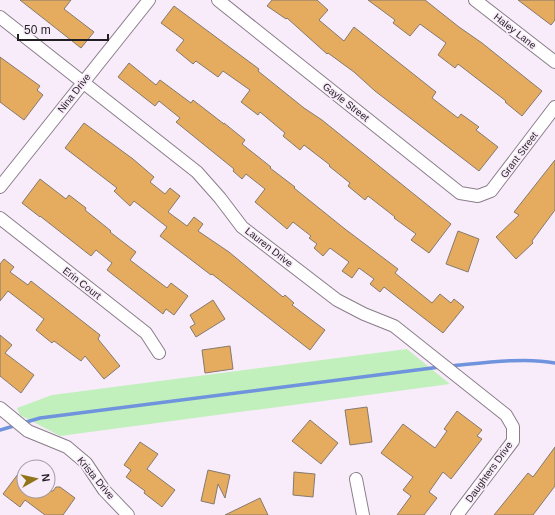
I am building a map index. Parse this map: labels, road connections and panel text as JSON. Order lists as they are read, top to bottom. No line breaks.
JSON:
{"streets":{"street":["Haley Lane","Nina Drive","Gayle Street","Grant Street","Lauren Drive","Erin Court","Daughters Drive","Krista Drive"]},"crossings":[["Nina Drive","Lauren Drive"],["Gayle Street","Grant Street"],["Lauren Drive","Daughters Drive"]],"scale_bar":"50 m","north":"right"}
